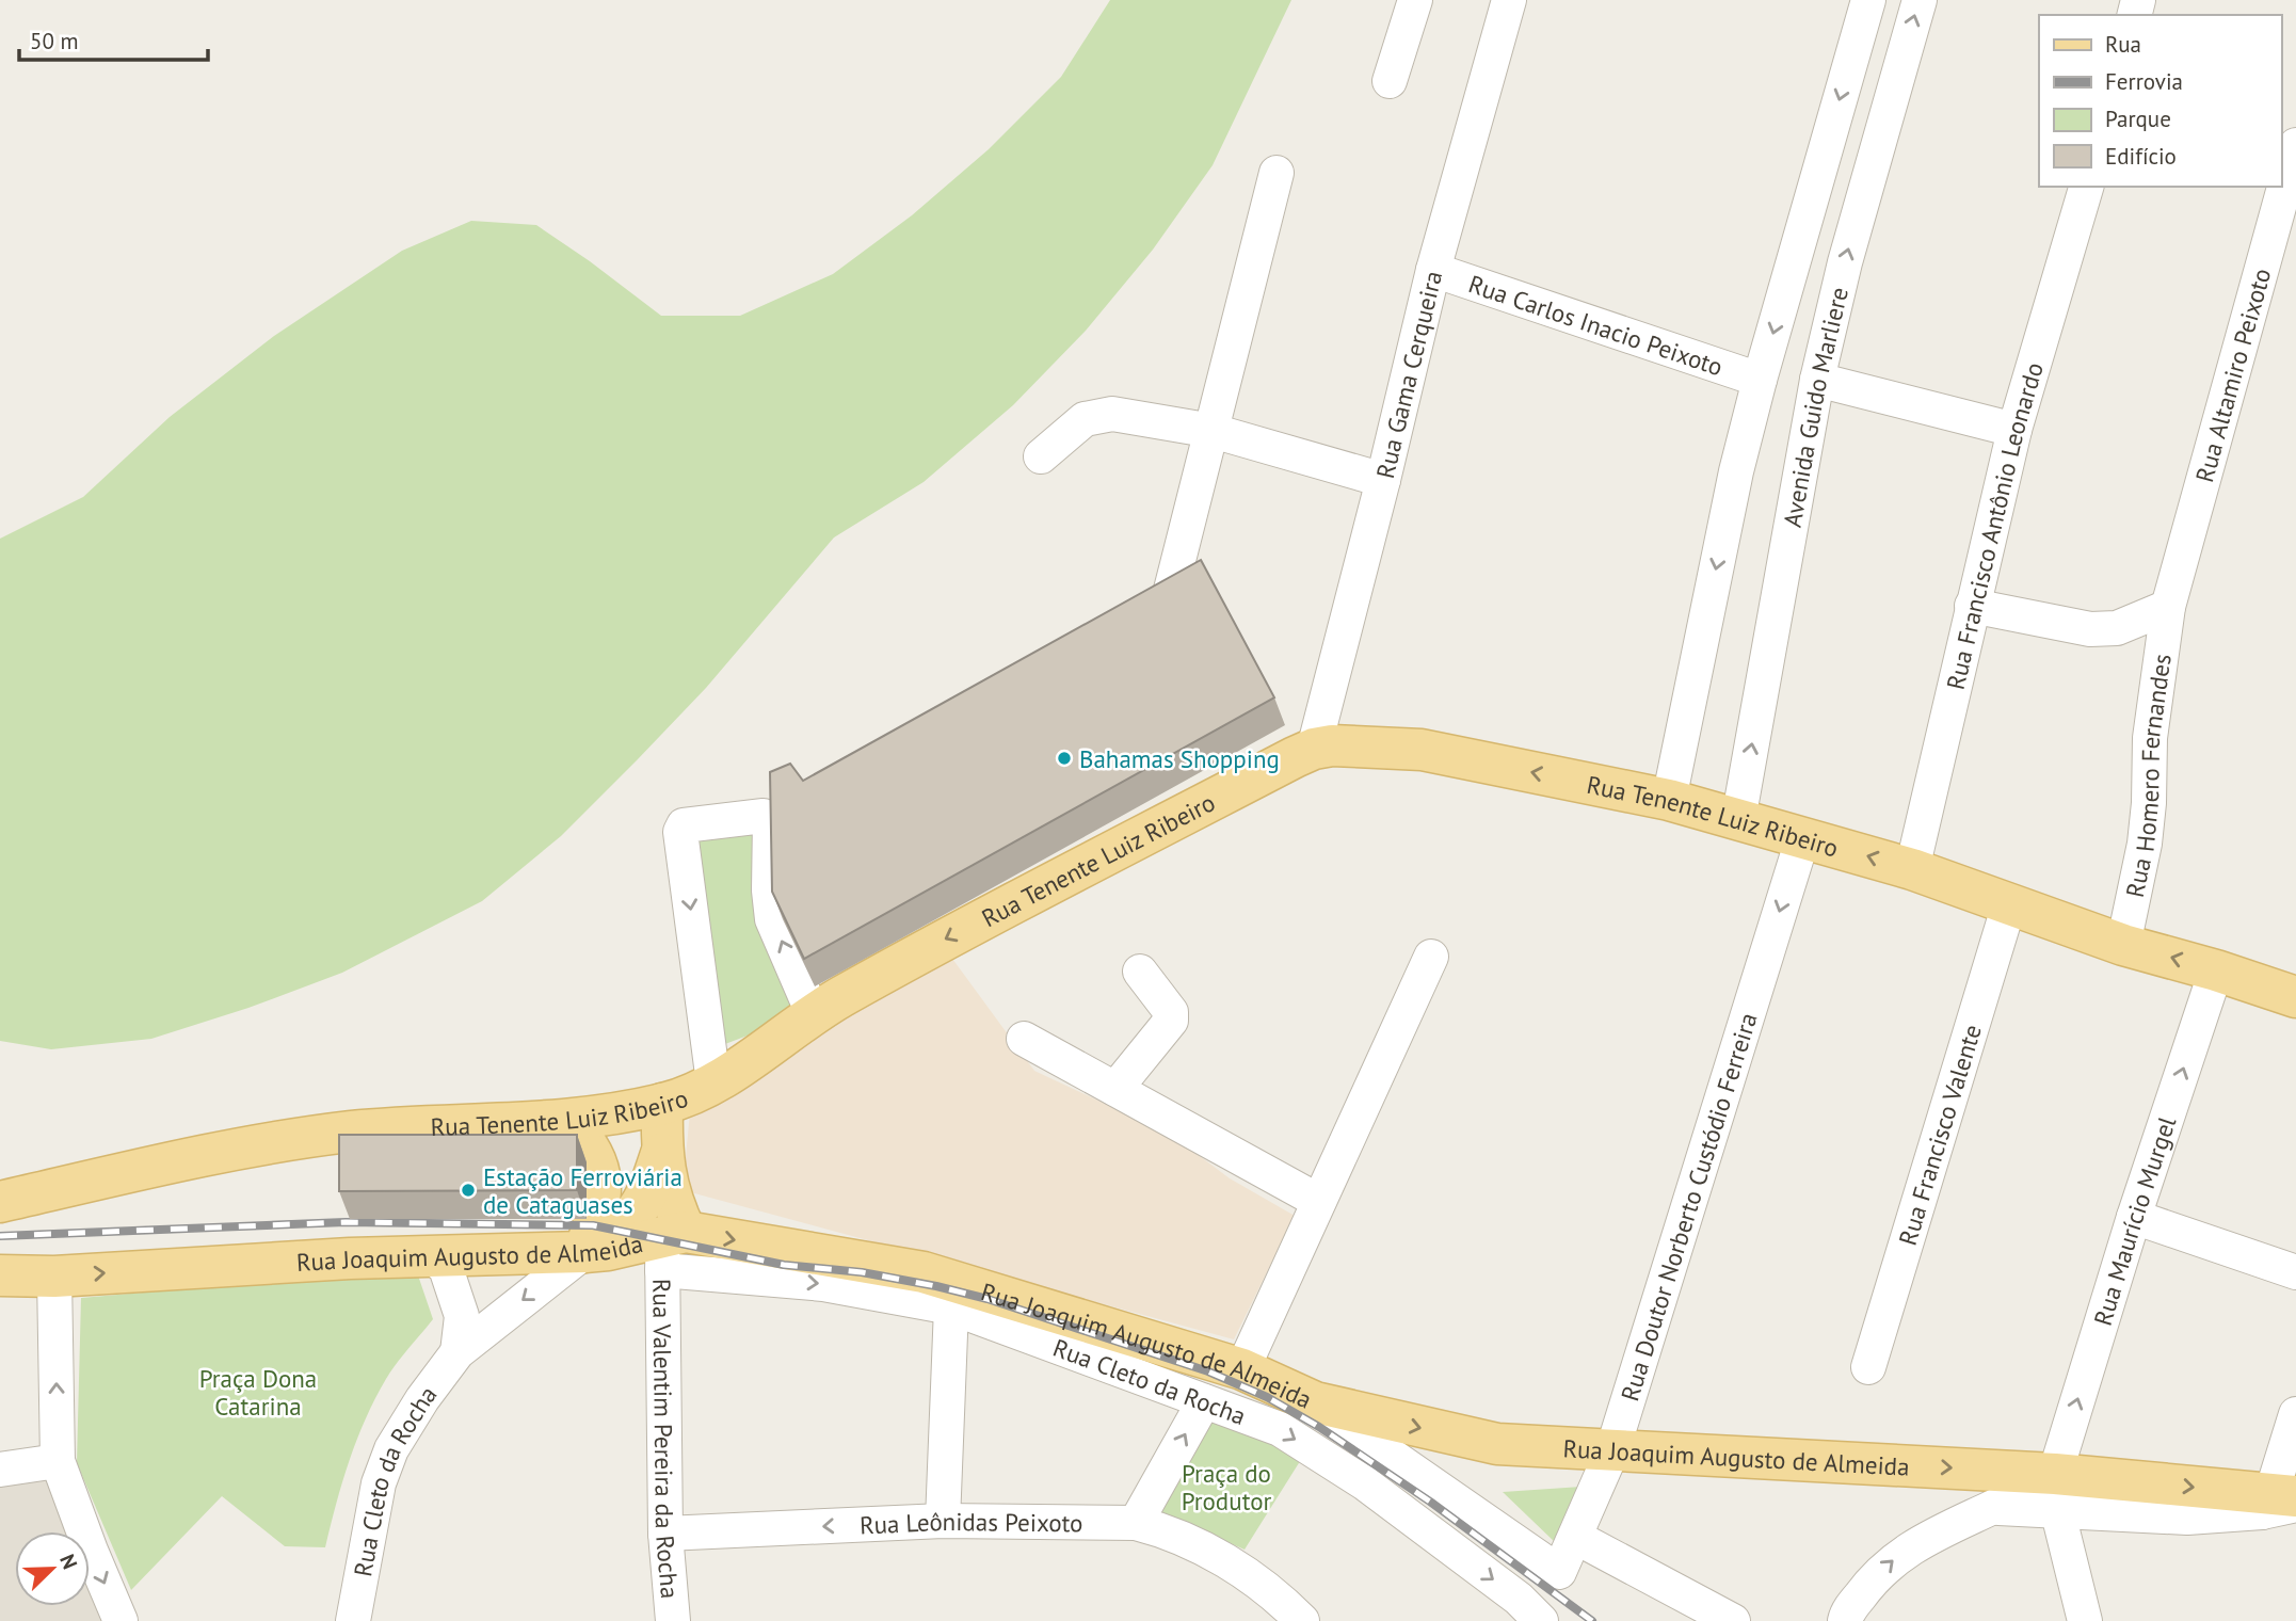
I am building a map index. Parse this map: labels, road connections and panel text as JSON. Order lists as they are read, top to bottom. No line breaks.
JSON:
{"streets":{"main road":["Rua Tenente Luiz Ribeiro","Rua Joaquim Augusto de Almeida"],"street":["Rua Carlos Inacio Peixoto","Rua Gama Cerqueira","Rua Altamiro Peixoto","Avenida Guido Marliere","Rua Francisco Antônio Leonardo","Rua Homero Fernandes","Rua Francisco Valente","Rua Doutor Norberto Custódio Ferreira","Rua Maurício Murgel","Rua Cleto da Rocha","Rua Valentim Pereira da Rocha","Rua Leônidas Peixoto"]},"crossings":[["Rua Carlos Inacio Peixoto","Rua Gama Cerqueira"],["Rua Carlos Inacio Peixoto","Avenida Guido Marliere"],["Rua Gama Cerqueira","Rua Tenente Luiz Ribeiro"],["Rua Altamiro Peixoto","Rua Homero Fernandes"],["Avenida Guido Marliere","Rua Tenente Luiz Ribeiro"],["Rua Francisco Antônio Leonardo","Rua Tenente Luiz Ribeiro"],["Rua Homero Fernandes","Rua Tenente Luiz Ribeiro"],["Rua Tenente Luiz Ribeiro","Rua Francisco Valente"],["Rua Tenente Luiz Ribeiro","Rua Doutor Norberto Custódio Ferreira"],["Rua Tenente Luiz Ribeiro","Rua Maurício Murgel"],["Rua Doutor Norberto Custódio Ferreira","Rua Joaquim Augusto de Almeida"],["Rua Maurício Murgel","Rua Joaquim Augusto de Almeida"],["Rua Joaquim Augusto de Almeida","Rua Cleto da Rocha"],["Rua Joaquim Augusto de Almeida","Rua Valentim Pereira da Rocha"],["Rua Cleto da Rocha","Rua Valentim Pereira da Rocha"],["Rua Valentim Pereira da Rocha","Rua Leônidas Peixoto"]],"one_way":["Rua Tenente Luiz Ribeiro","Rua Doutor Norberto Custódio Ferreira","Rua Maurício Murgel","Rua Joaquim Augusto de Almeida","Rua Leônidas Peixoto"],"parks":["Praça Dona Catarina","Praça do Produtor"],"places":["Bahamas Shopping","Estação Ferroviária de Cataguases"],"legend":["Rua","Ferrovia","Parque","Edifício"],"scale_bar":"50 m","north":"top right"}
